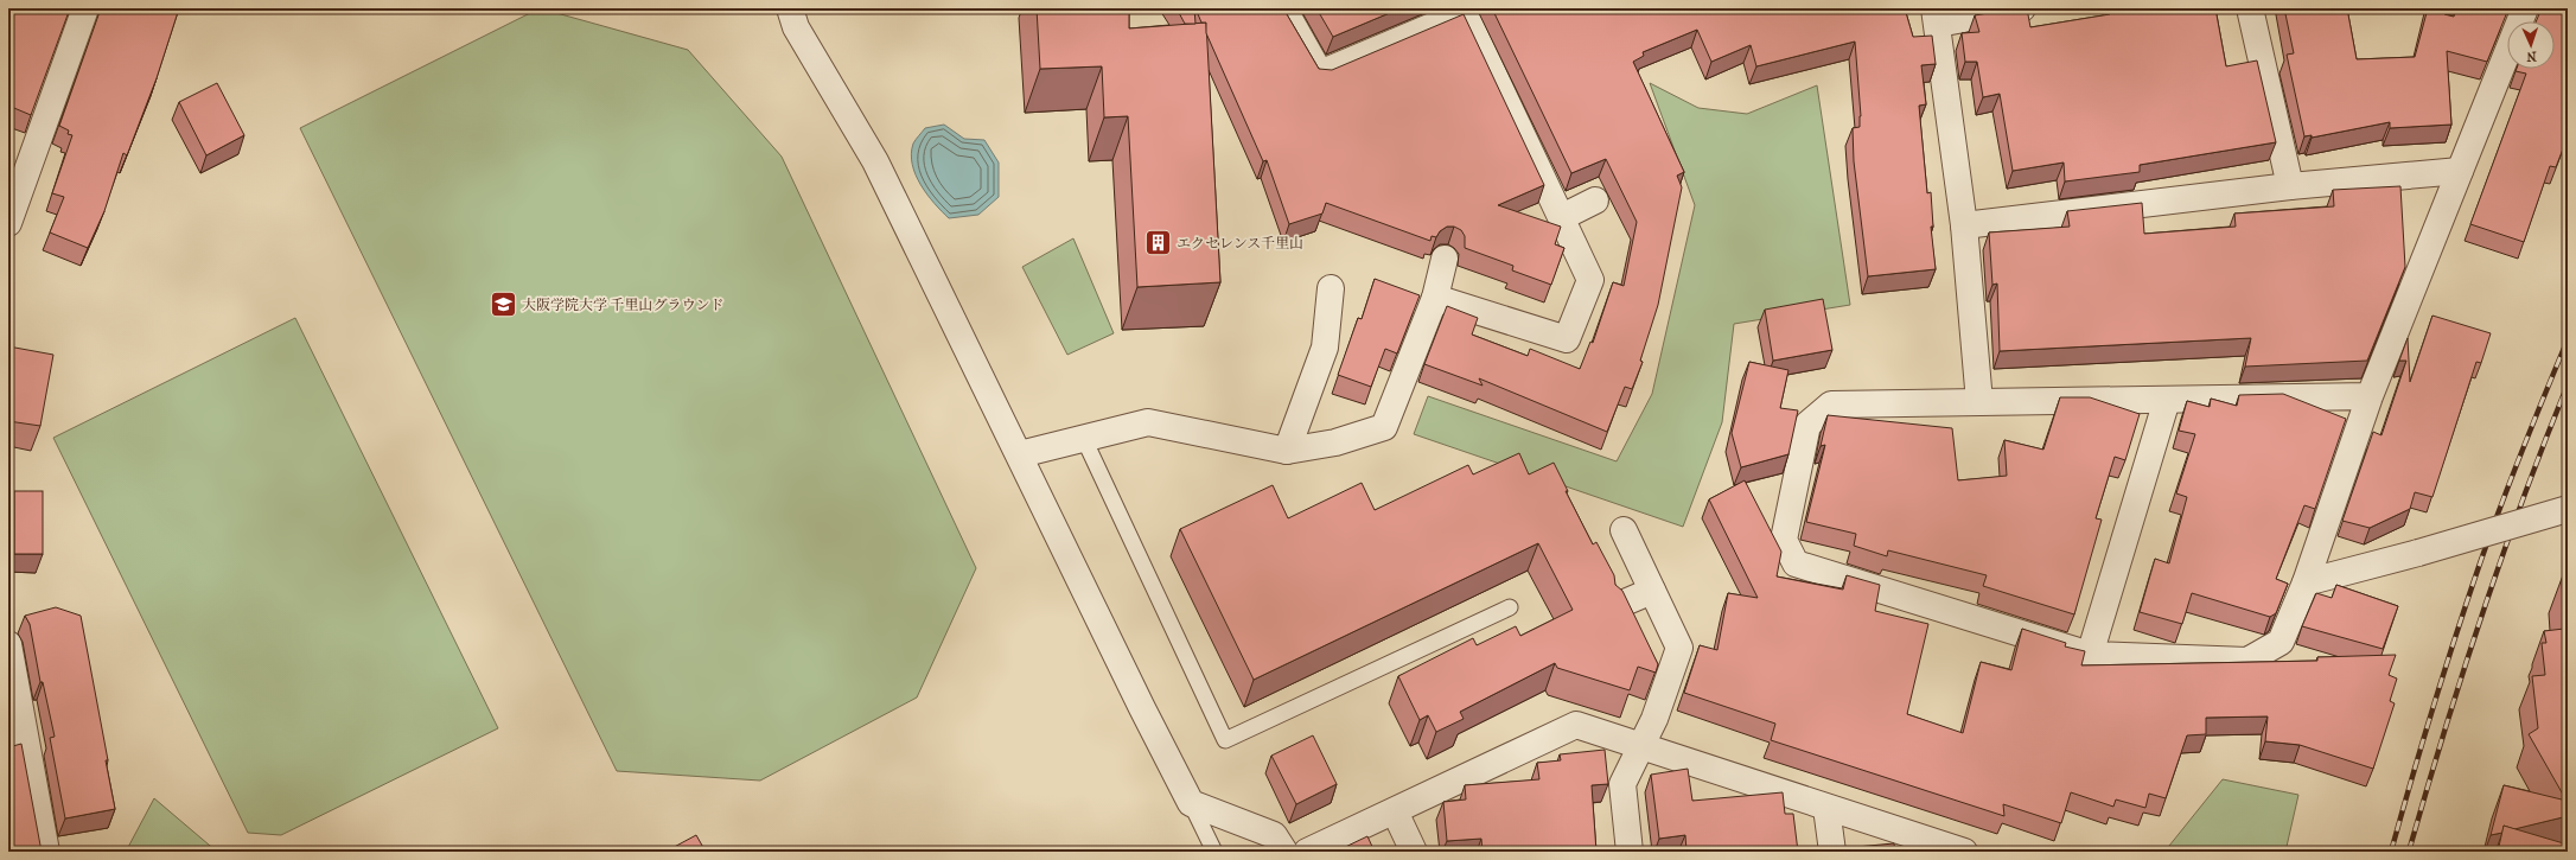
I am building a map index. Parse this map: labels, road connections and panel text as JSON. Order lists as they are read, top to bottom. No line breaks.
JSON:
{"places":{"building":["エクセレンス千里山"],"school or university":["大阪学院大学 千里山グラウンド"]},"north":"bottom"}
